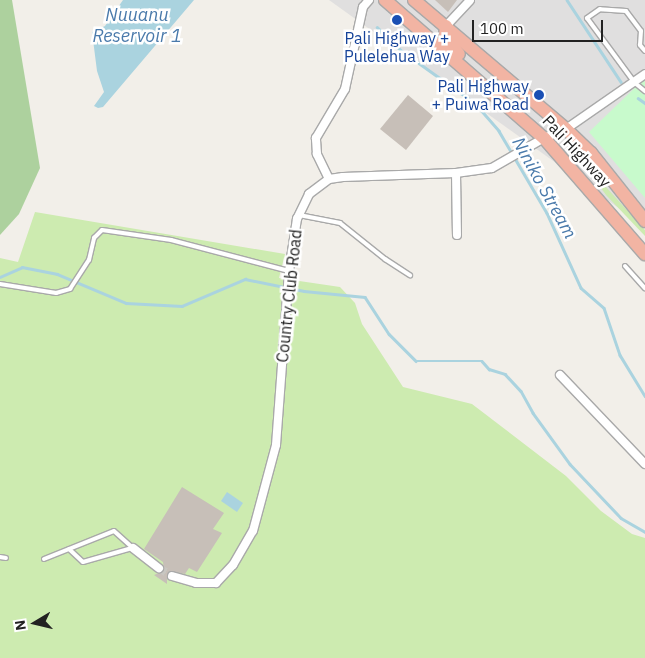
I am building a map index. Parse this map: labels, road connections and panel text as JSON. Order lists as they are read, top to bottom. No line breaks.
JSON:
{"streets":{"highway":["Pali Highway"],"street":["Country Club Road"]},"water":["Nuuanu Reservoir 1","Niniko Stream"],"places":["Pali Highway + Pulelehua Way","Pali Highway + Puiwa Road"],"scale_bar":"100 m","north":"left"}
